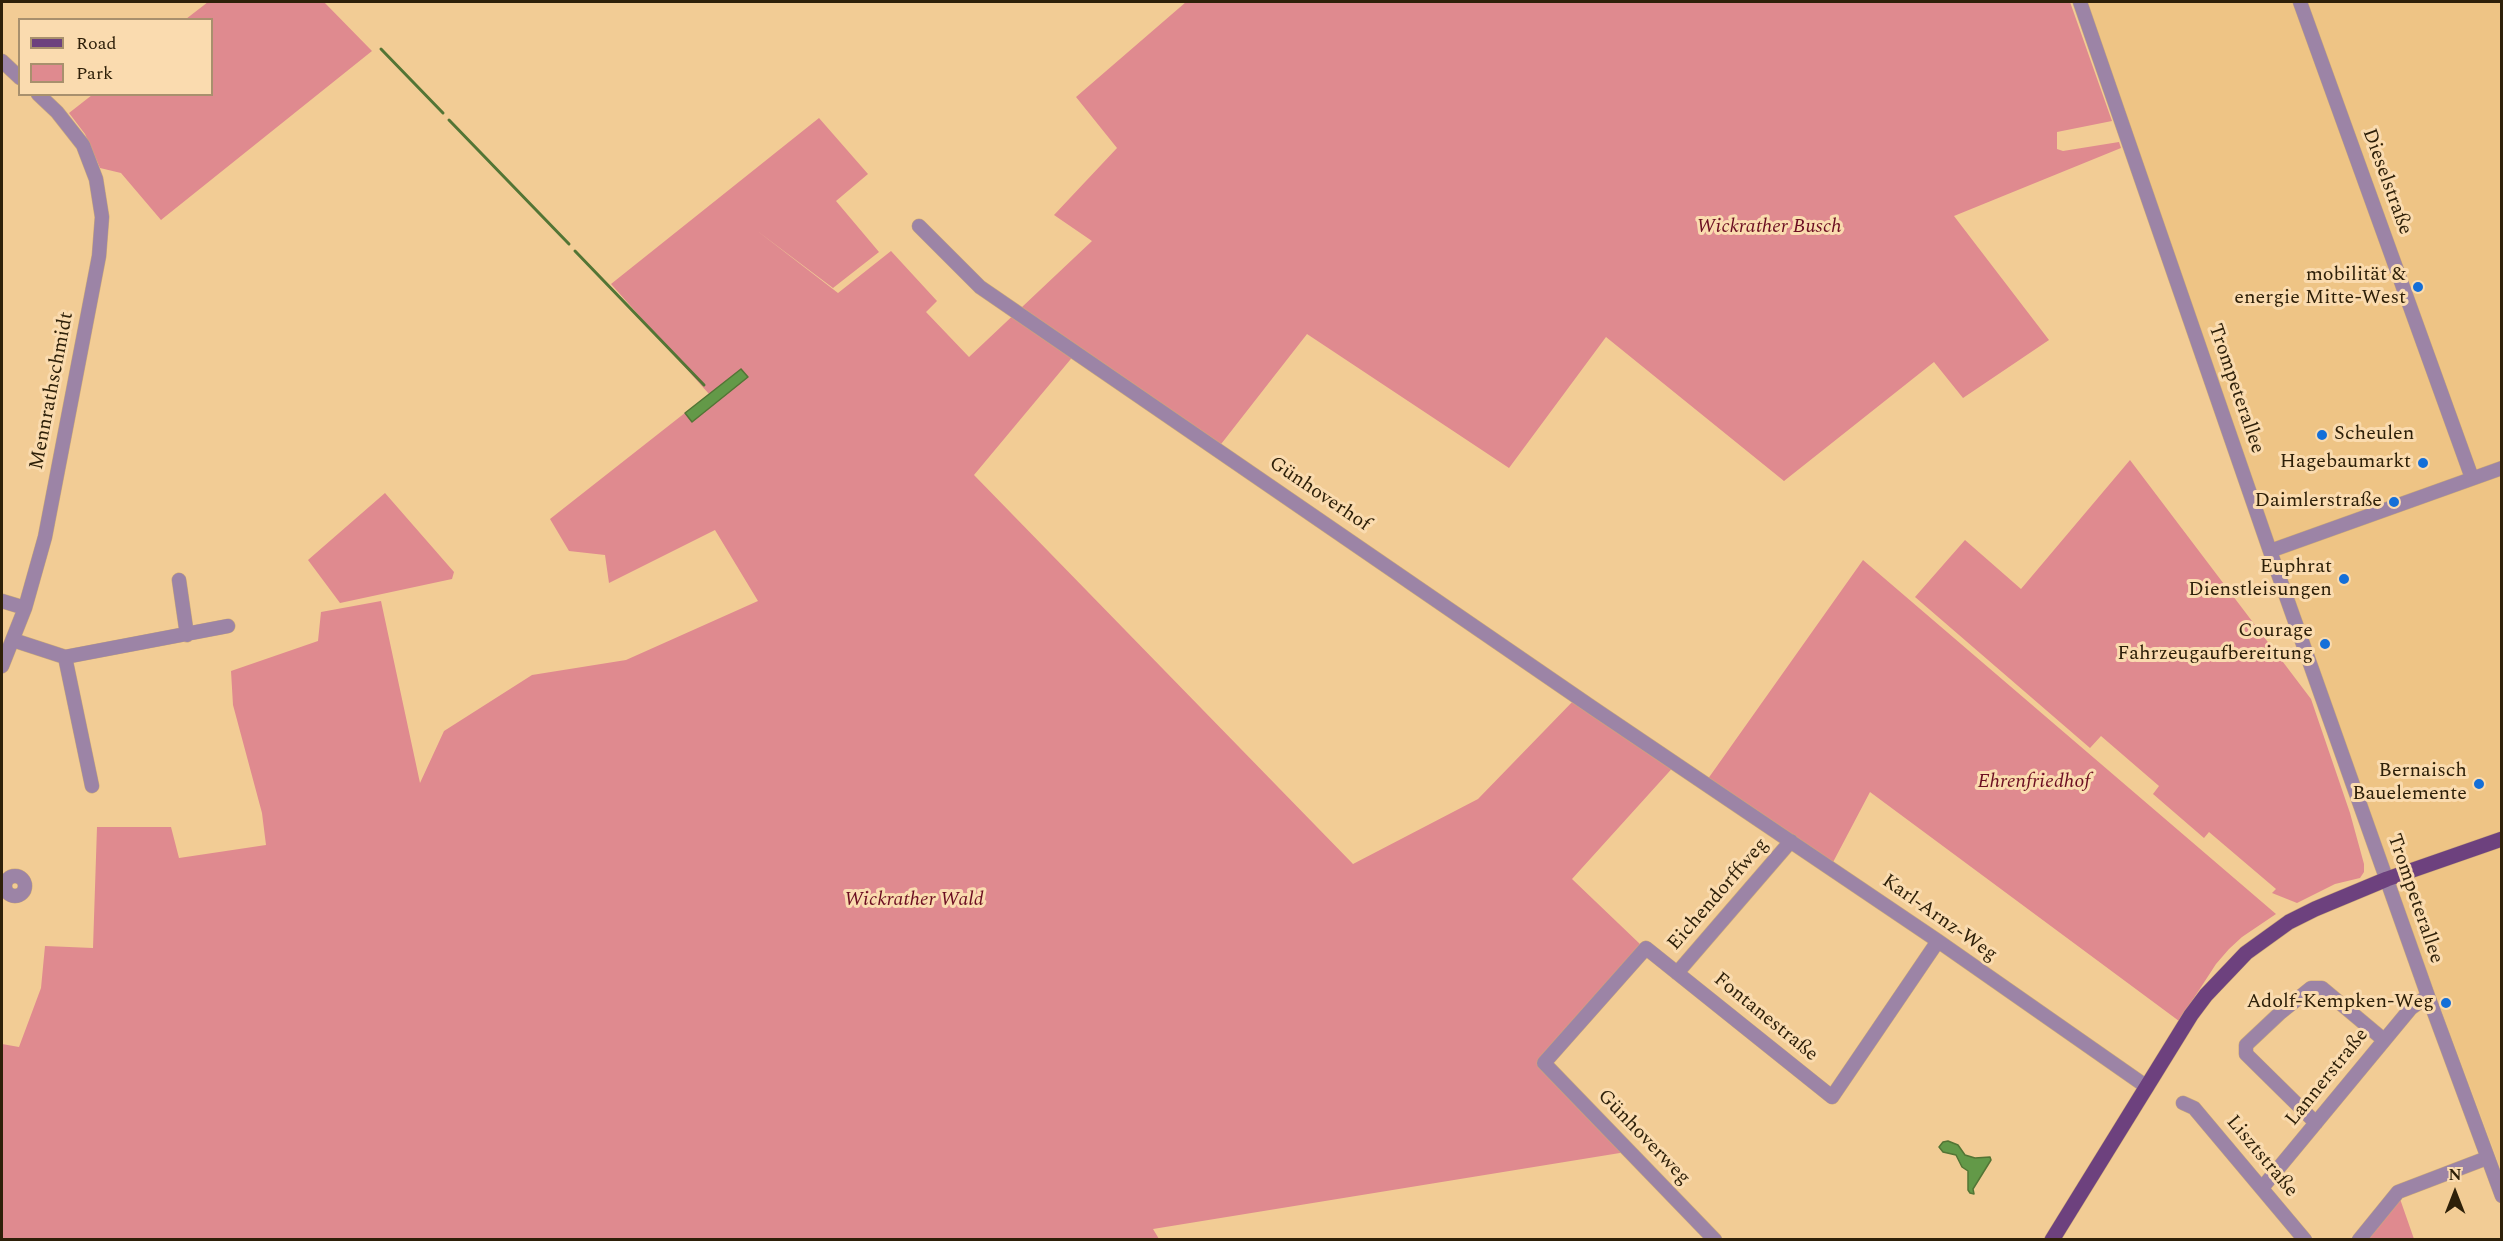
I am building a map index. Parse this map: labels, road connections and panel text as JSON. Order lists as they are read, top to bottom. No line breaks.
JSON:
{"streets":{"street":["Dieselstraße","Trompeterallee","Mennrathschmidt","Günhoverhof","Eichendorffweg","Karl-Arnz-Weg","Fontanestraße","Lannerstraße","Günhoverweg","Lisztstraße"]},"crossings":[["Trompeterallee","Lannerstraße"],["Günhoverhof","Karl-Arnz-Weg"],["Eichendorffweg","Karl-Arnz-Weg"],["Eichendorffweg","Fontanestraße"],["Karl-Arnz-Weg","Fontanestraße"],["Fontanestraße","Günhoverweg"],["Lannerstraße","Lisztstraße"]],"parks":["Wickrather Busch","Ehrenfriedhof","Wickrather Wald"],"places":["mobilität & energie Mitte-West","Scheulen","Hagebaumarkt","Daimlerstraße","Euphrat Dienstleisungen","Courage Fahrzeugaufbereitung","Bernaisch Bauelemente","Adolf-Kempken-Weg"],"legend":["Road","Park"],"north":"top"}
